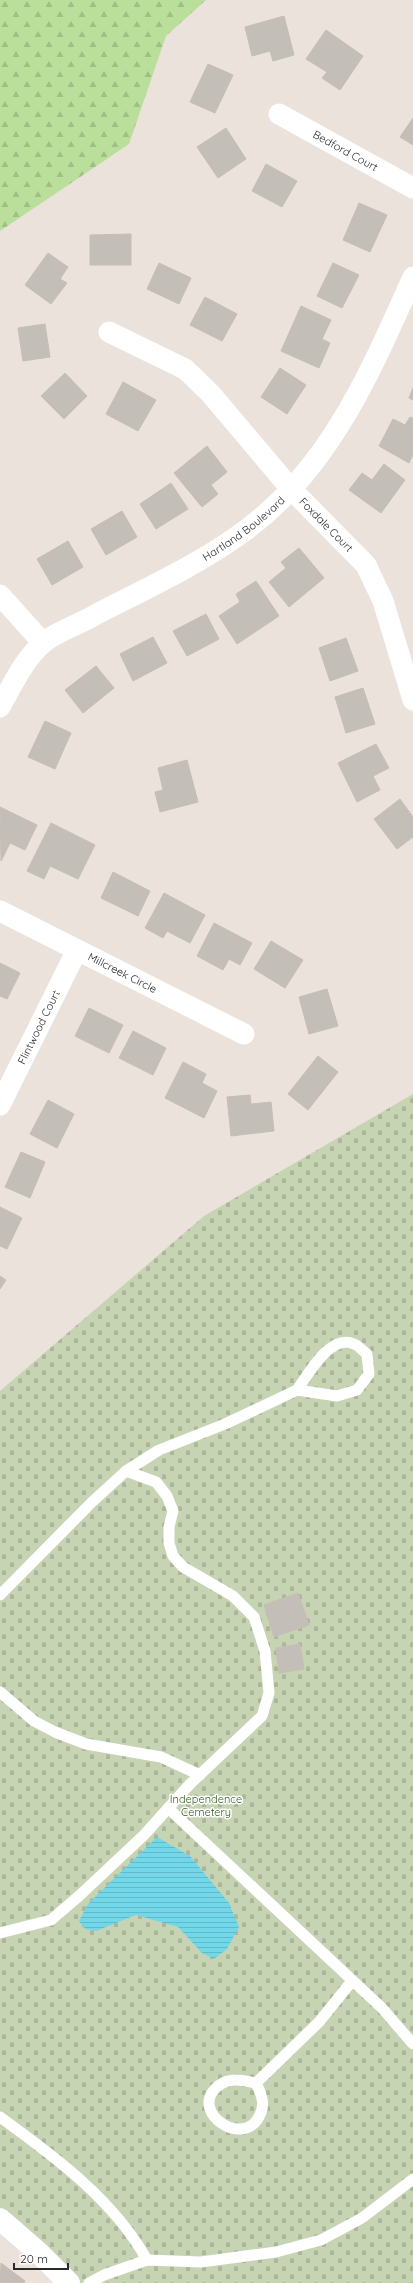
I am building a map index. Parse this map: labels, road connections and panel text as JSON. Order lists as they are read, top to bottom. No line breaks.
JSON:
{"streets":{"street":["Bedford Court","Foxdale Court","Hartland Boulevard","Millcreek Circle","Flintwood Court"]},"crossings":[["Foxdale Court","Hartland Boulevard"],["Millcreek Circle","Flintwood Court"]],"parks":["Independence Cemetery"],"scale_bar":"20 m"}
